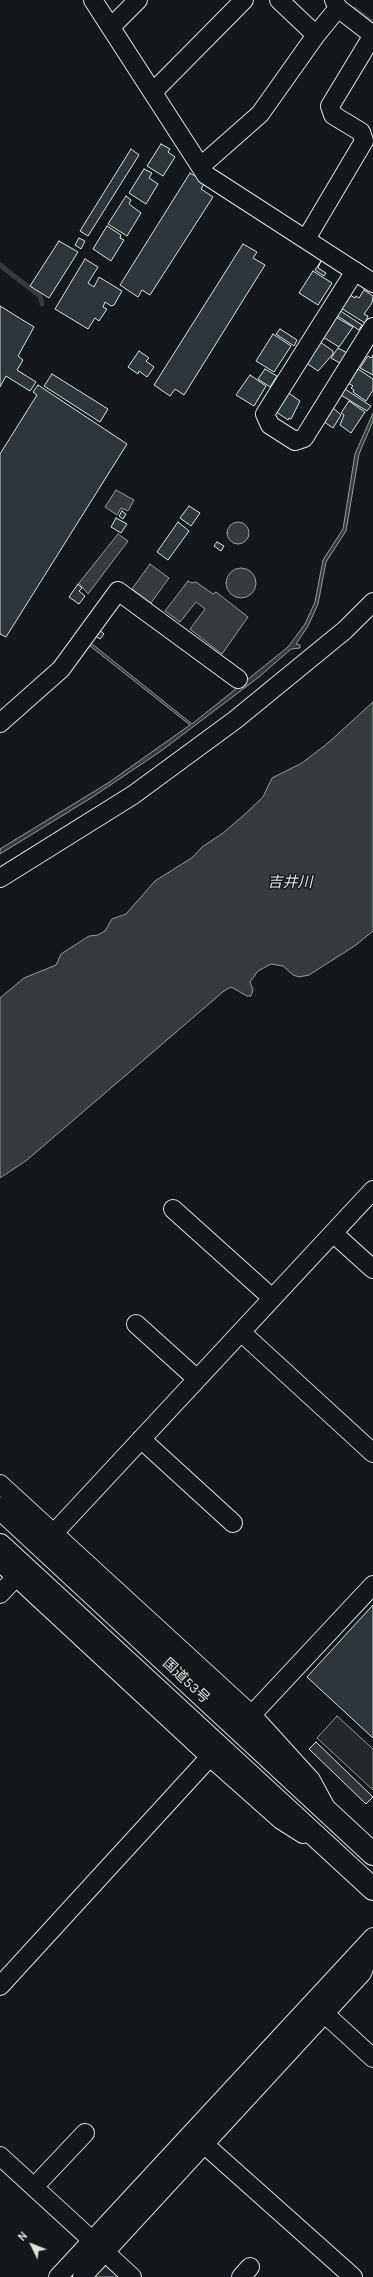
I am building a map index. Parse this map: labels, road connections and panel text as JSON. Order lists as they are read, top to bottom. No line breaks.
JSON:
{"streets":{"highway":["国道53号"]},"water":["吉井川"],"north":"top left"}
